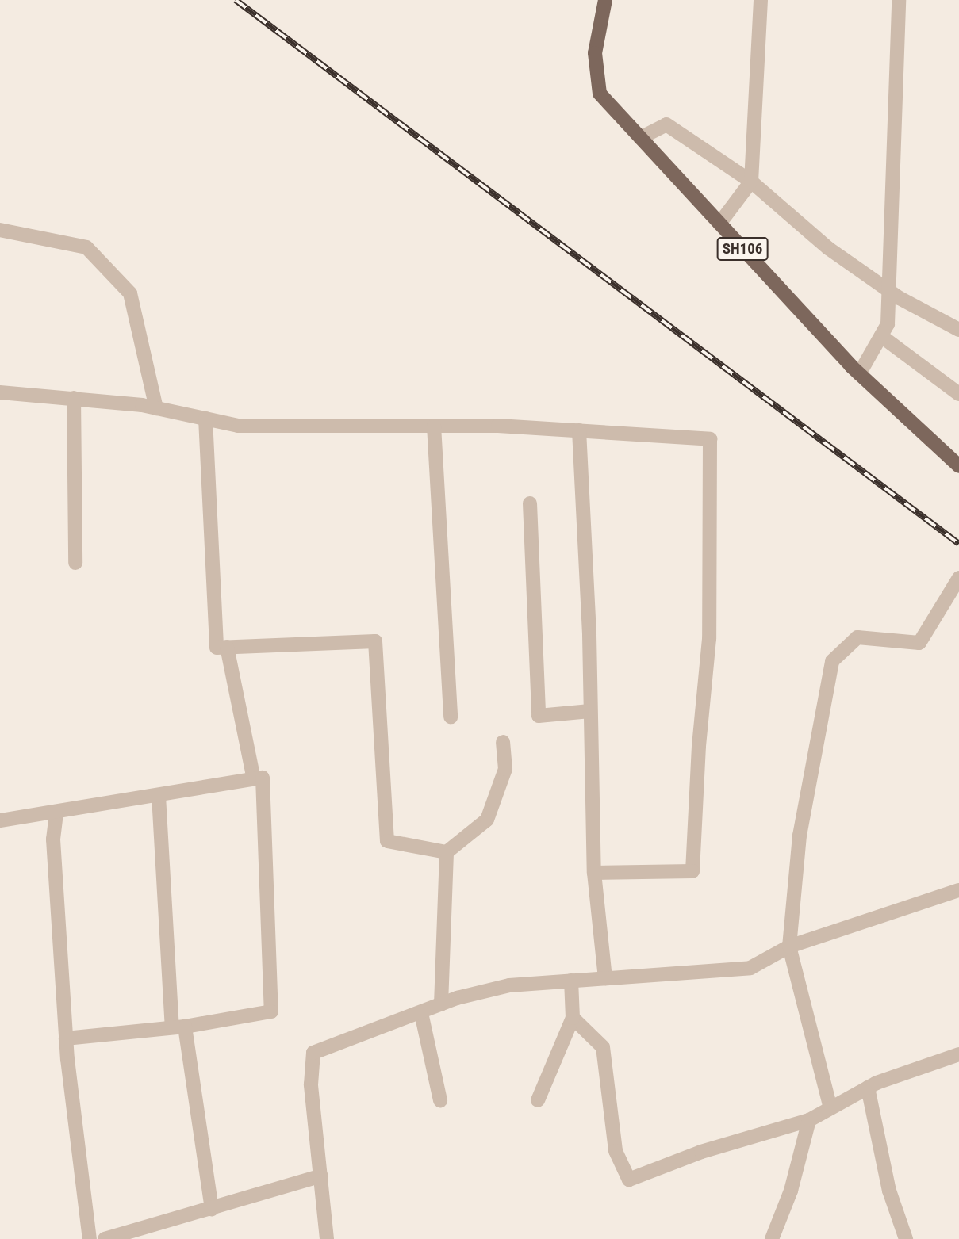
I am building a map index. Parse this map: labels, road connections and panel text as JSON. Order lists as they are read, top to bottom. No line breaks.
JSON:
{"streets":{"main road":["SH106"]}}
